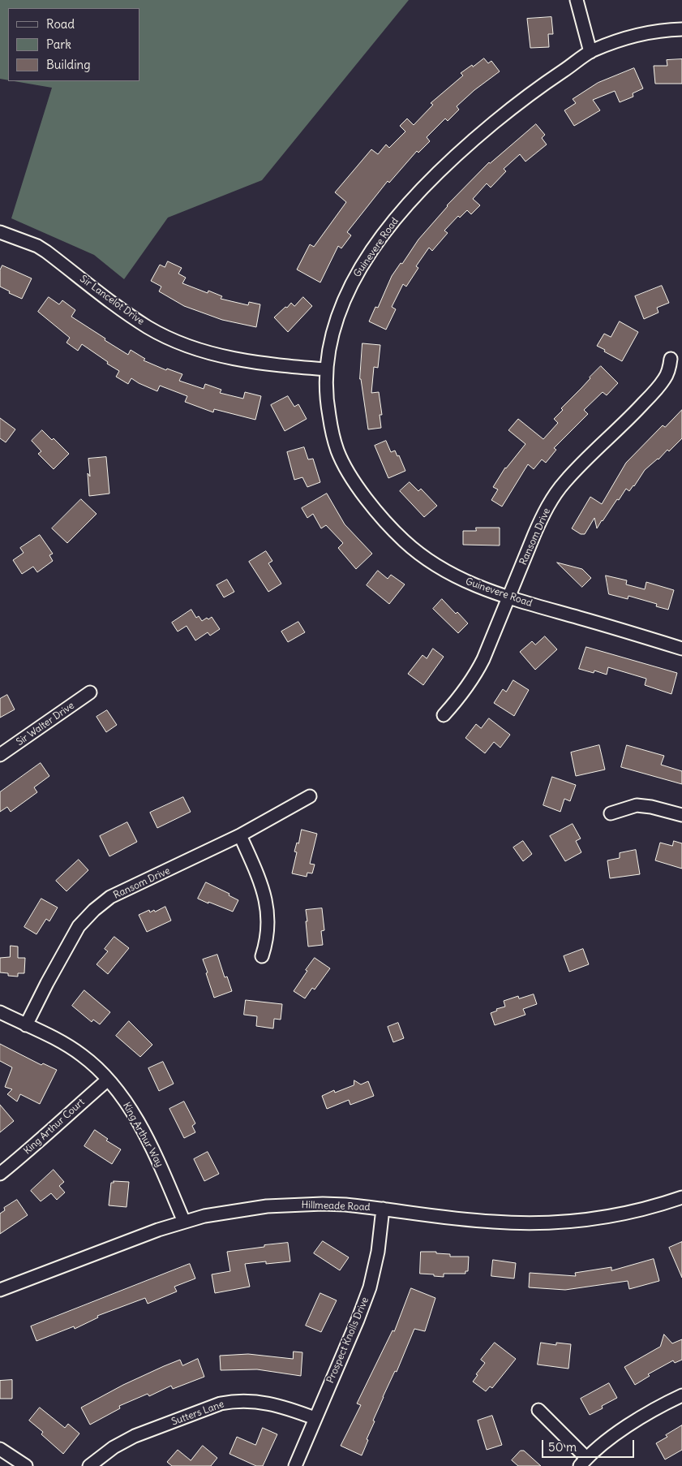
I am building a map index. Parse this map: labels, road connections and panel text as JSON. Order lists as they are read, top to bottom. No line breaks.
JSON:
{"streets":{"street":["Guinevere Road","Sir Lancelot Drive","Ransom Drive","Sir Walter Drive","King Arthur Court","King Arthur Way","Hillmeade Road","Prospect Knolls Drive","Sutters Lane"]},"crossings":[["Guinevere Road","Sir Lancelot Drive"],["Guinevere Road","Ransom Drive"],["Ransom Drive","King Arthur Way"],["King Arthur Court","King Arthur Way"],["King Arthur Way","Hillmeade Road"],["Hillmeade Road","Prospect Knolls Drive"],["Prospect Knolls Drive","Sutters Lane"]],"legend":["Road","Park","Building"],"scale_bar":"50 m"}
